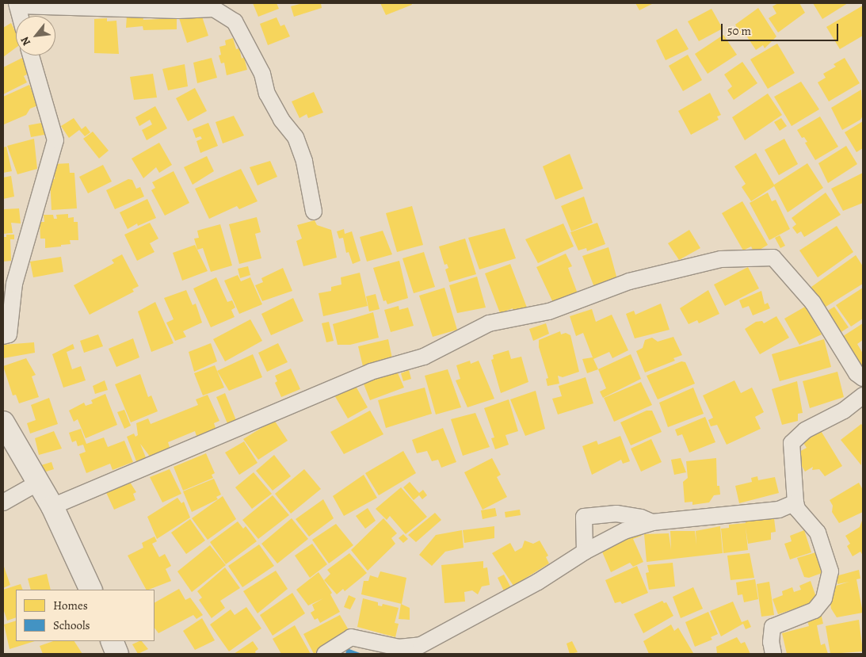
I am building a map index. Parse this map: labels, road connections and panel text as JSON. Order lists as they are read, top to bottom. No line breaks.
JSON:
{"legend":["Homes","Schools"],"scale_bar":"50 m","north":"bottom left"}
